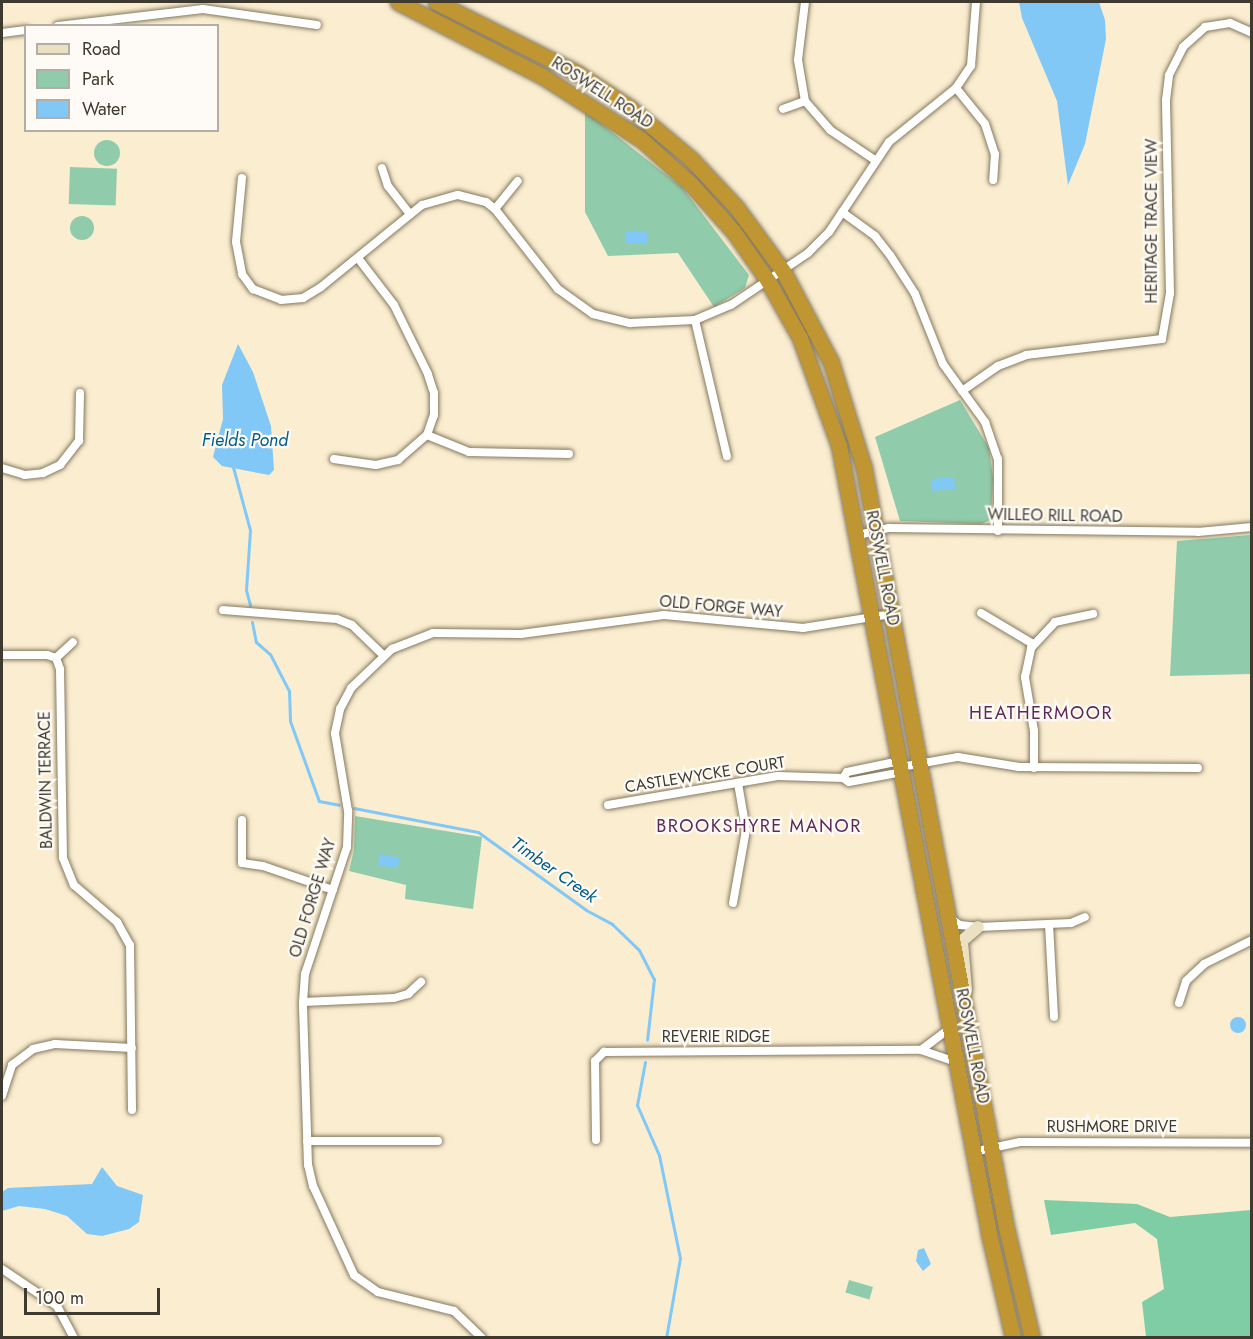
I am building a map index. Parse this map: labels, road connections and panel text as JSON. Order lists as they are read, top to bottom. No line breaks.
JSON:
{"streets":{"highway":["ROSWELL ROAD"],"street":["HERITAGE TRACE VIEW","WILLEO RILL ROAD","OLD FORGE WAY","CASTLEWYCKE COURT","BALDWIN TERRACE","REVERIE RIDGE","RUSHMORE DRIVE"]},"crossings":[["ROSWELL ROAD","WILLEO RILL ROAD"],["ROSWELL ROAD","OLD FORGE WAY"],["ROSWELL ROAD","CASTLEWYCKE COURT"],["ROSWELL ROAD","REVERIE RIDGE"],["ROSWELL ROAD","RUSHMORE DRIVE"]],"districts":["HEATHERMOOR","BROOKSHYRE MANOR"],"water":["Fields Pond","Timber Creek"],"legend":["Road","Park","Water"],"scale_bar":"100 m"}
